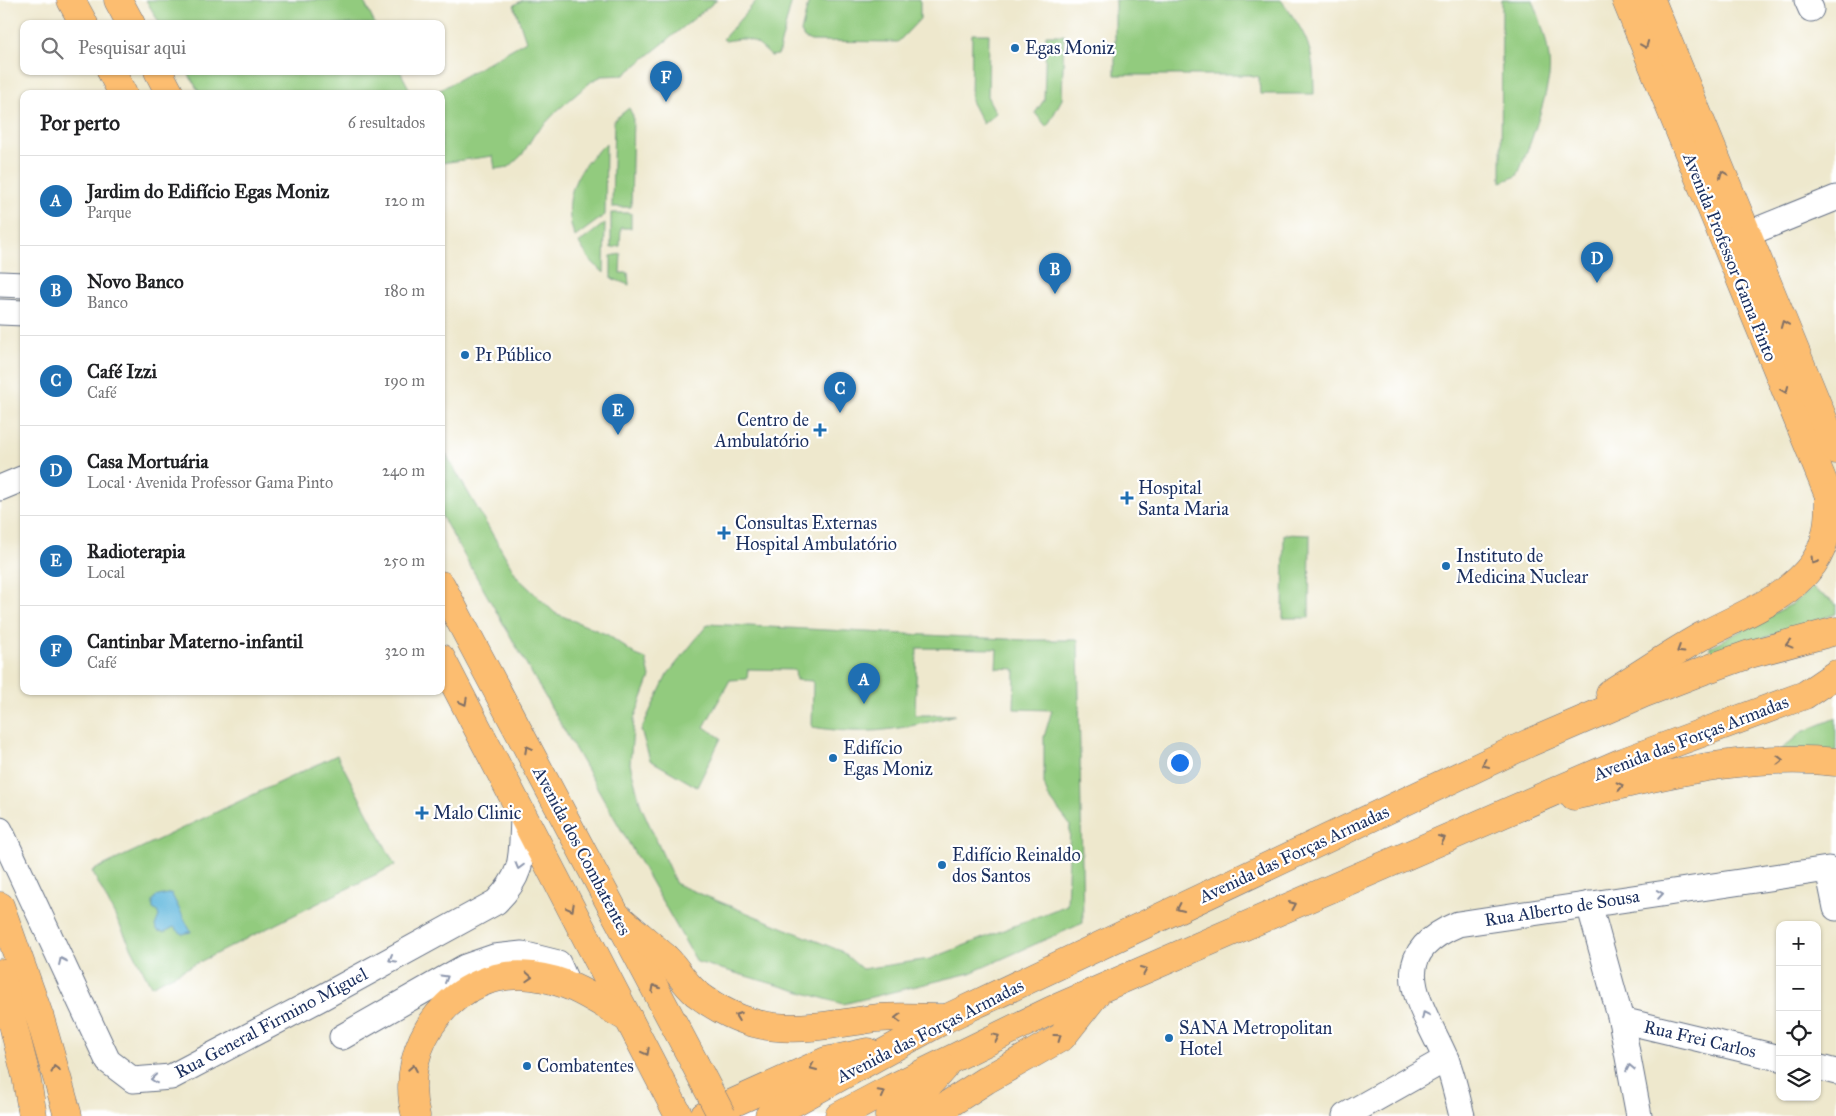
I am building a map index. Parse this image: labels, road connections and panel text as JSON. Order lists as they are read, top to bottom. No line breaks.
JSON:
{"streets":{"main road":["Avenida Professor Gama Pinto","Avenida das Forças Armadas","Avenida dos Combatentes"],"street":["Rua Alberto de Sousa","Rua General Firmino Miguel","Rua Frei Carlos"]},"crossings":[["Avenida dos Combatentes","Rua General Firmino Miguel"]],"places":{"other":["Egas Moniz","P1 Público","Instituto de Medicina Nuclear","Edifício Egas Moniz","Edifício Reinaldo dos Santos","SANA Metropolitan Hotel","Combatentes"],"health":["Centro de Ambulatório","Hospital Santa Maria","Consultas Externas Hospital Ambulatório","Malo Clinic"]},"page":{"search":"Pesquisar aqui","pins":["F","D","B","C","E","A"],"heading":["Por perto","6 resultados"],"list":[{"mark":"A","name":"Jardim do Edifício Egas Moniz","note":"Parque","value":"120 m"},{"mark":"B","name":"Novo Banco","note":"Banco","value":"180 m"},{"mark":"C","name":"Café Izzi","note":"Café","value":"190 m"},{"mark":"D","name":"Casa Mortuária","note":"Local · Avenida Professor Gama Pinto","value":"240 m"},{"mark":"E","name":"Radioterapia","note":"Local","value":"250 m"},{"mark":"F","name":"Cantinbar Materno-infantil","note":"Café","value":"320 m"}],"map_buttons":["+","−"]}}
